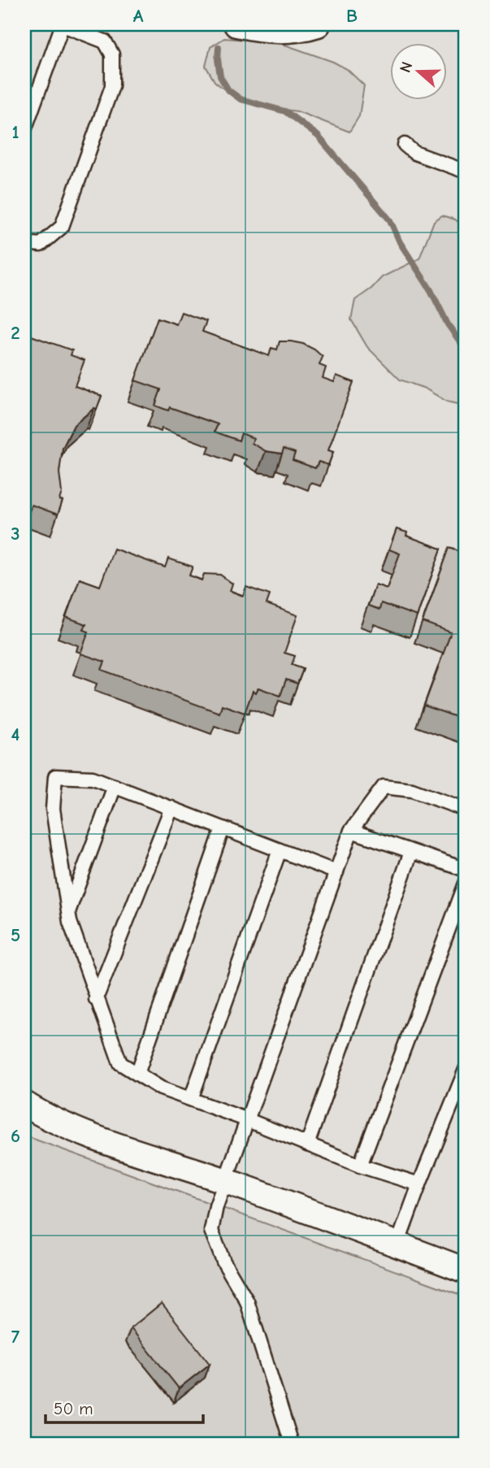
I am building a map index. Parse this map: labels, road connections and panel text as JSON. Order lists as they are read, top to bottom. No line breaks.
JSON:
{"scale_bar":"50 m","north":"left","grid":{"columns":["A","B"],"rows":["1","2","3","4","5","6","7"]}}
